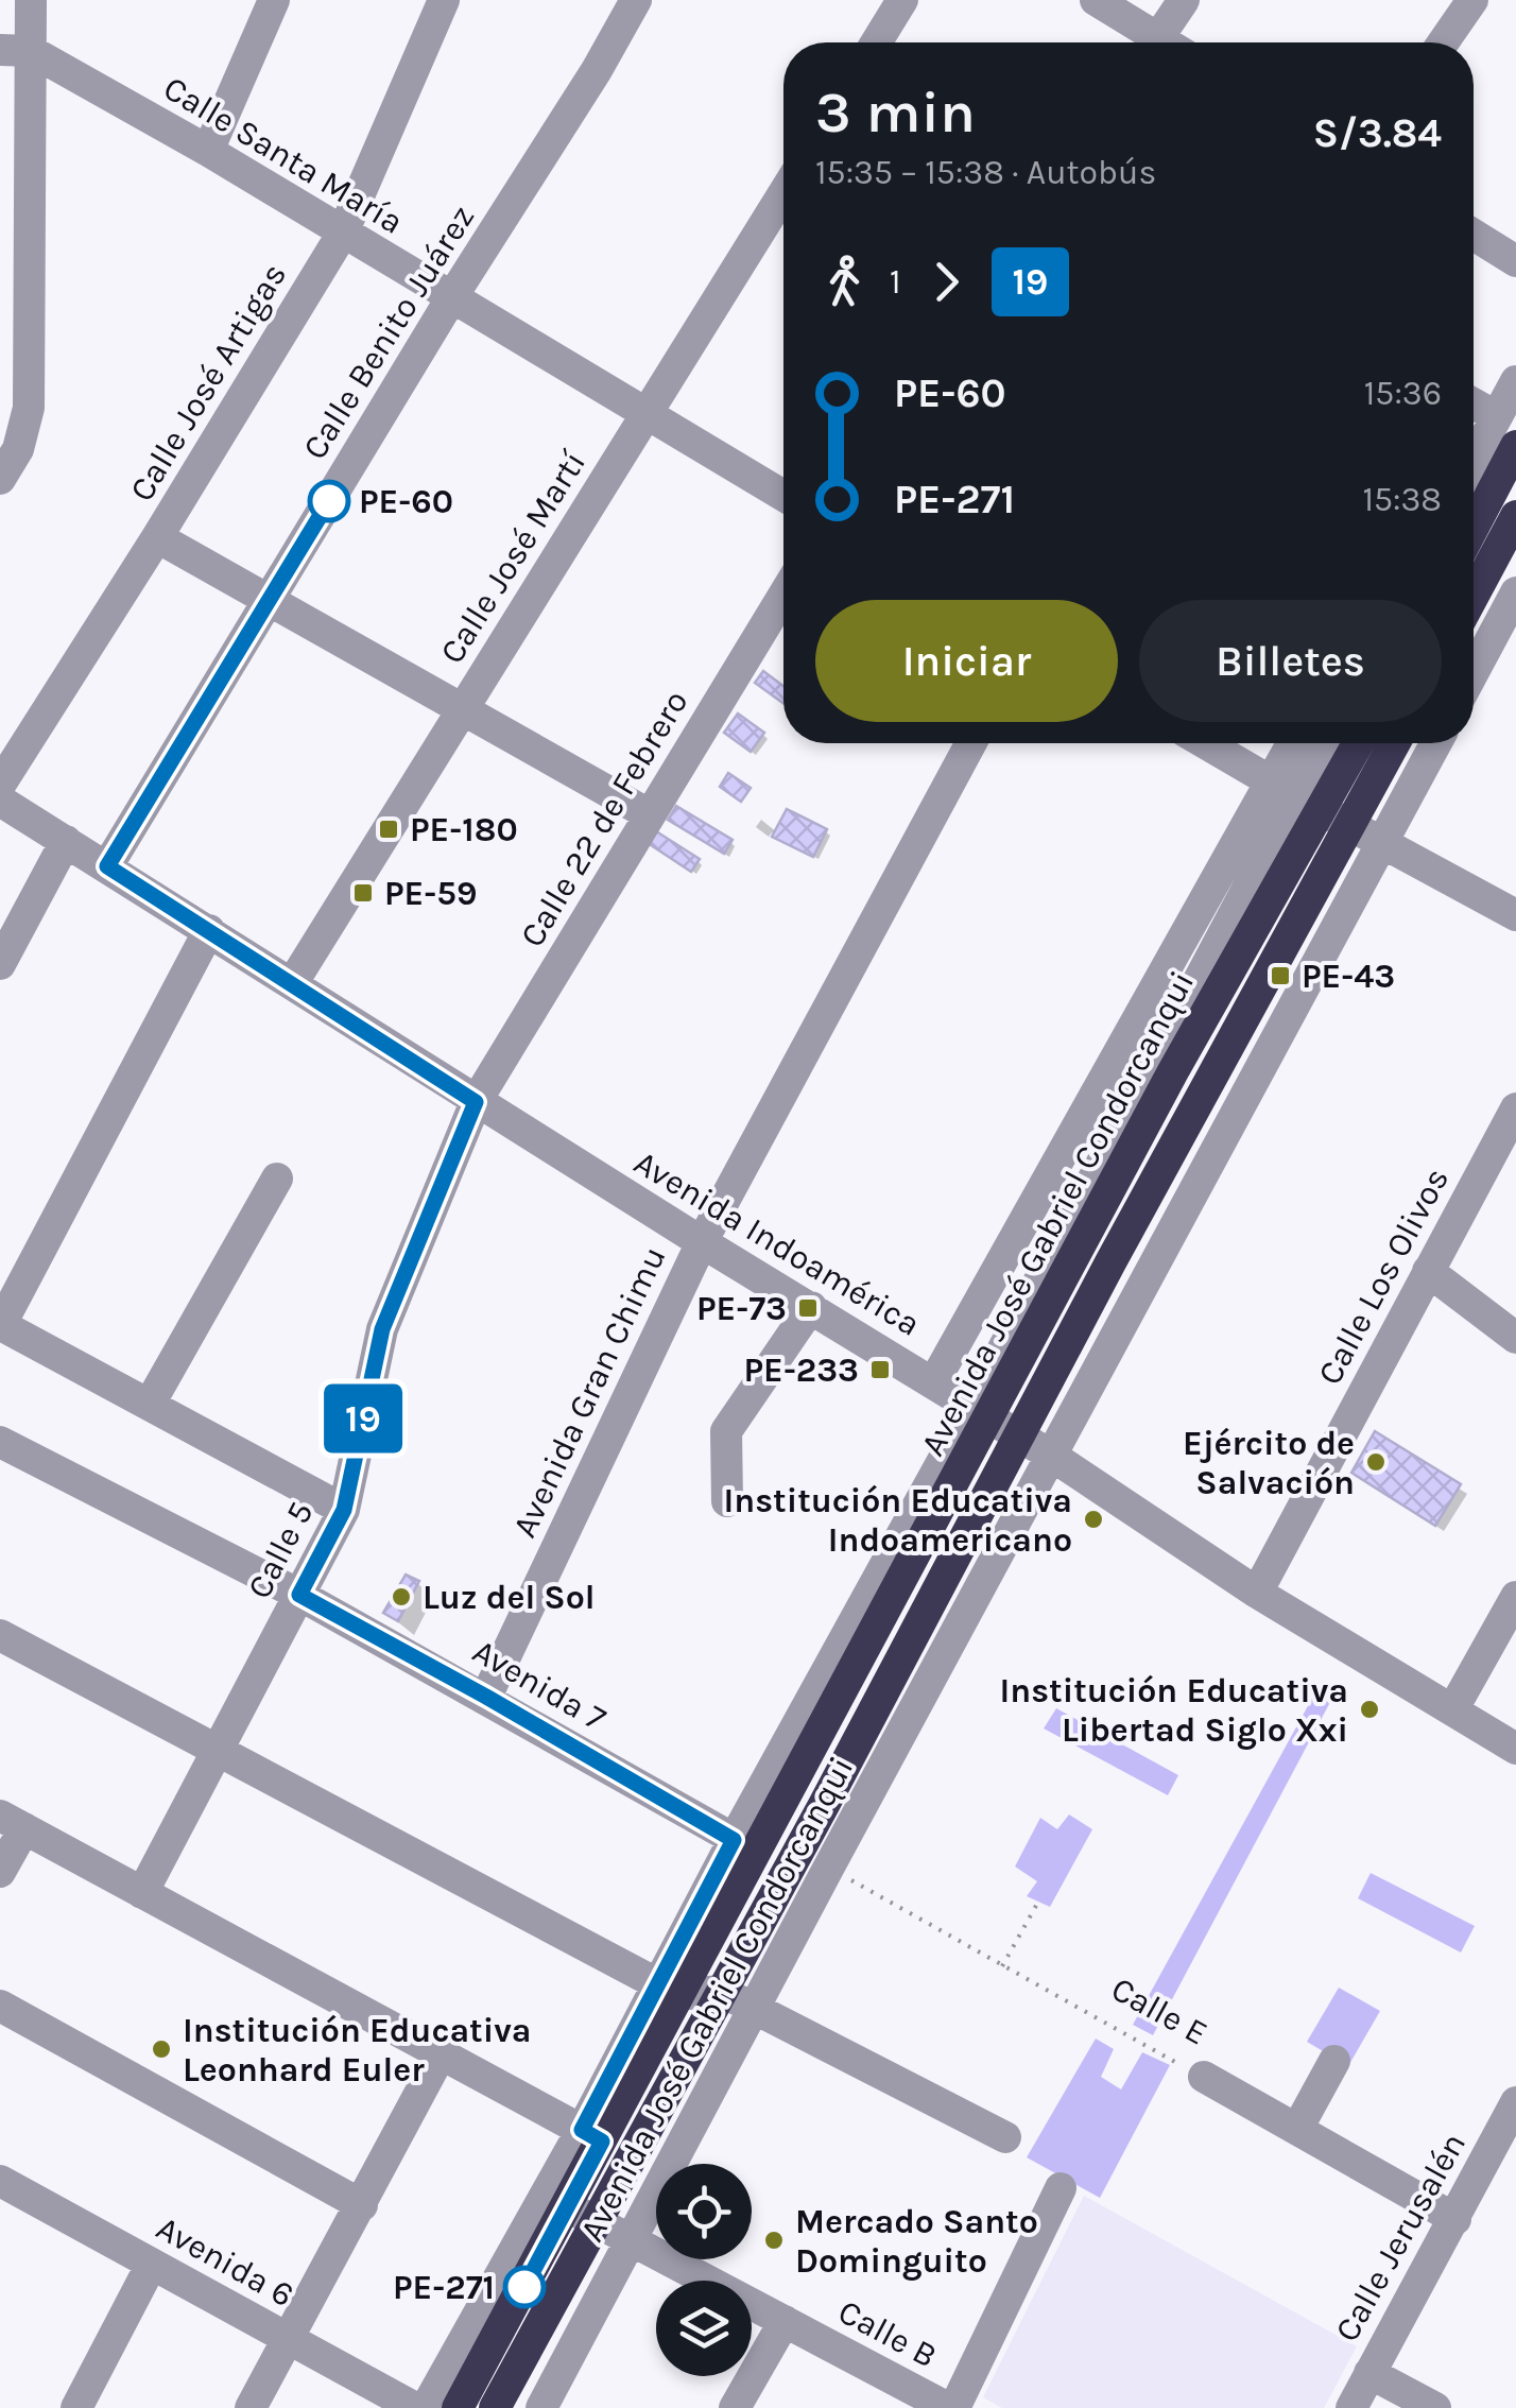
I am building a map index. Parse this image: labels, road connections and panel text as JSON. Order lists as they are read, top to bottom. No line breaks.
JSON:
{"streets":{"highway":["Avenida José Gabriel Condorcanqui"],"street":["Calle Santa María","Calle Benito Juárez","Calle José Artigas","Calle José Martí","Calle 22 de Febrero","Avenida Indoamérica","Calle Los Olivos","Avenida Gran Chimu","Calle 5","Avenida 7","Calle E","Calle Jerusalén","Avenida 6","Calle B"]},"crossings":[["Calle Santa María","Calle Benito Juárez"],["Calle Santa María","Calle José Artigas"],["Calle Santa María","Calle José Martí"],["Calle Benito Juárez","Avenida Indoamérica"],["Calle José Martí","Avenida Indoamérica"],["Calle 22 de Febrero","Avenida Indoamérica"],["Calle 22 de Febrero","Calle 5"],["Avenida José Gabriel Condorcanqui","Avenida Indoamérica"],["Avenida José Gabriel Condorcanqui","Avenida 7"],["Avenida José Gabriel Condorcanqui","Calle E"],["Avenida José Gabriel Condorcanqui","Calle B"],["Avenida Indoamérica","Calle Los Olivos"],["Avenida Indoamérica","Avenida Gran Chimu"],["Avenida Indoamérica","Calle 5"],["Avenida Gran Chimu","Avenida 7"],["Calle 5","Avenida 7"],["Calle E","Calle Jerusalén"]],"places":{"other":["PE-60","Ejército de Salvación","Institución Educativa Indoamericano","Luz del Sol","Institución Educativa Libertad Siglo Xxi","Institución Educativa Leonhard Euler","Mercado Santo Dominguito","PE-271"],"transit":["PE-180","PE-59","PE-43","PE-73","PE-233"]},"lines":["bus line 19"],"page":{"on_map":"19","heading":["3 min","15:35 – 15:38 · Autobús","S/3.84"],"legs":["1","19"],"list":[{"name":"PE-60","value":"15:36"},{"name":"PE-271","value":"15:38"}],"buttons":["Iniciar","Billetes"]}}
